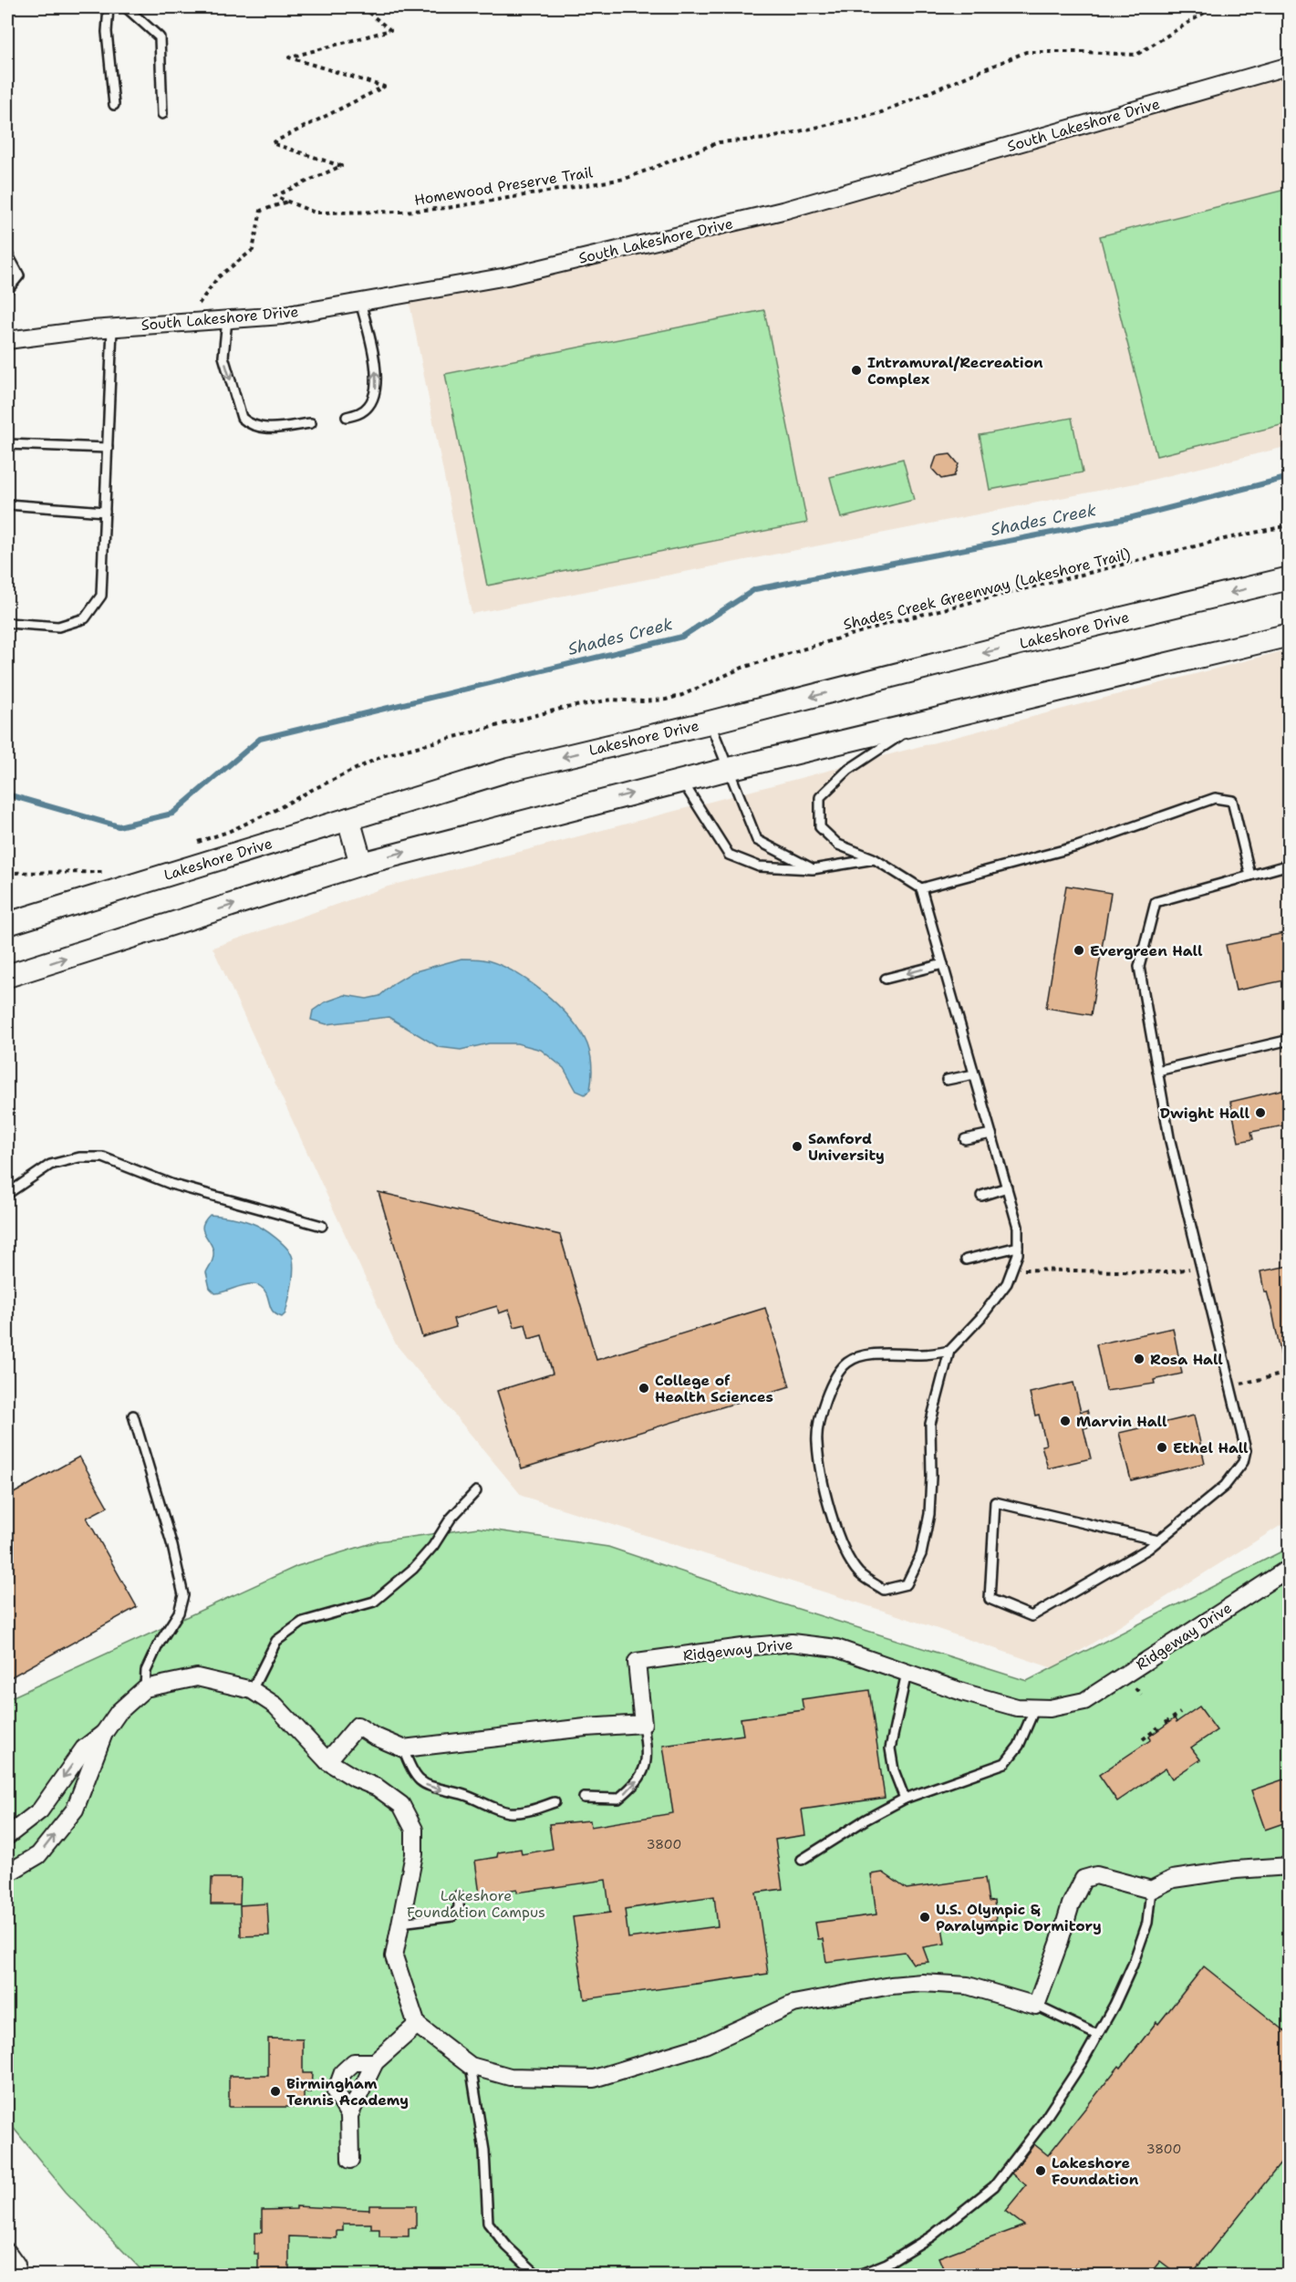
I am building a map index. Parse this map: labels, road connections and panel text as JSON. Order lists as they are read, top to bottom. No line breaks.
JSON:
{"streets":{"main road":["Lakeshore Drive"],"street":["South Lakeshore Drive","Ridgeway Drive"],"path":["Homewood Preserve Trail","Shades Creek Greenway (Lakeshore Trail)"]},"water":["Shades Creek"],"parks":["Lakeshore Foundation Campus"],"places":["Intramural/Recreation Complex","Evergreen Hall","Dwight Hall","Samford University","Rosa Hall","College of Health Sciences","Marvin Hall","Ethel Hall","U.S. Olympic & Paralympic Dormitory","Birmingham Tennis Academy","Lakeshore Foundation"],"house_numbers":["3800","3800"]}
